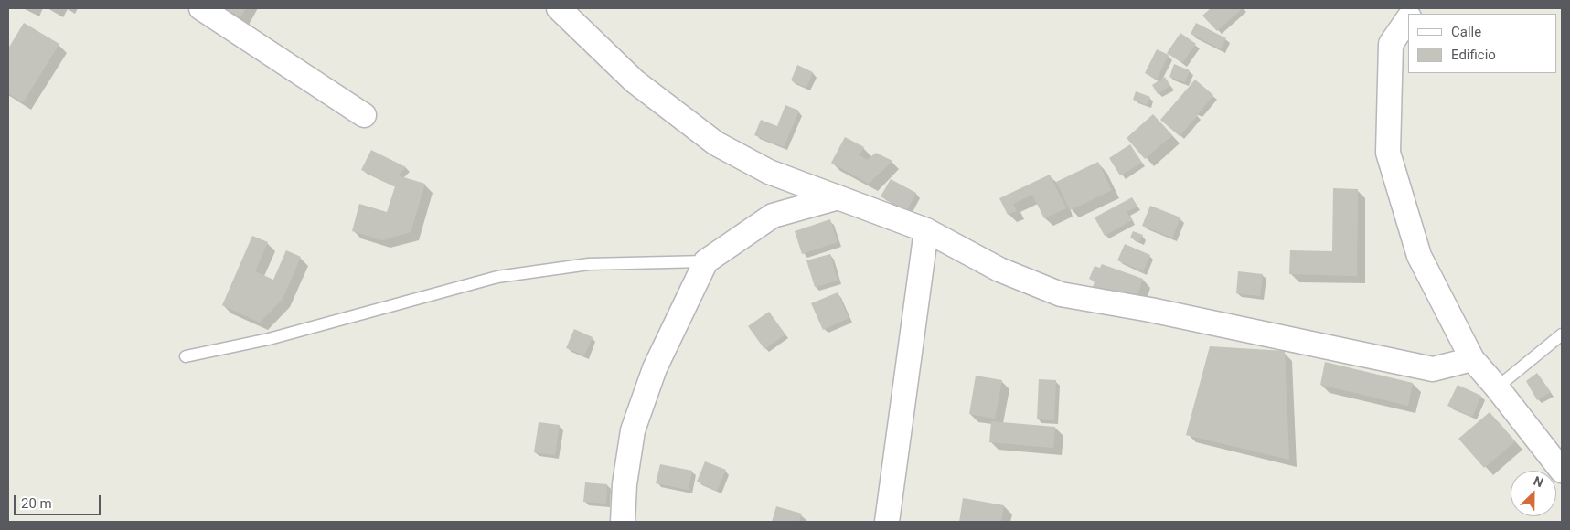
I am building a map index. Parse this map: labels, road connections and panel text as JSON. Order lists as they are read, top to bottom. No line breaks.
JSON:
{"legend":["Calle","Edificio"],"scale_bar":"20 m","north":"top right"}
